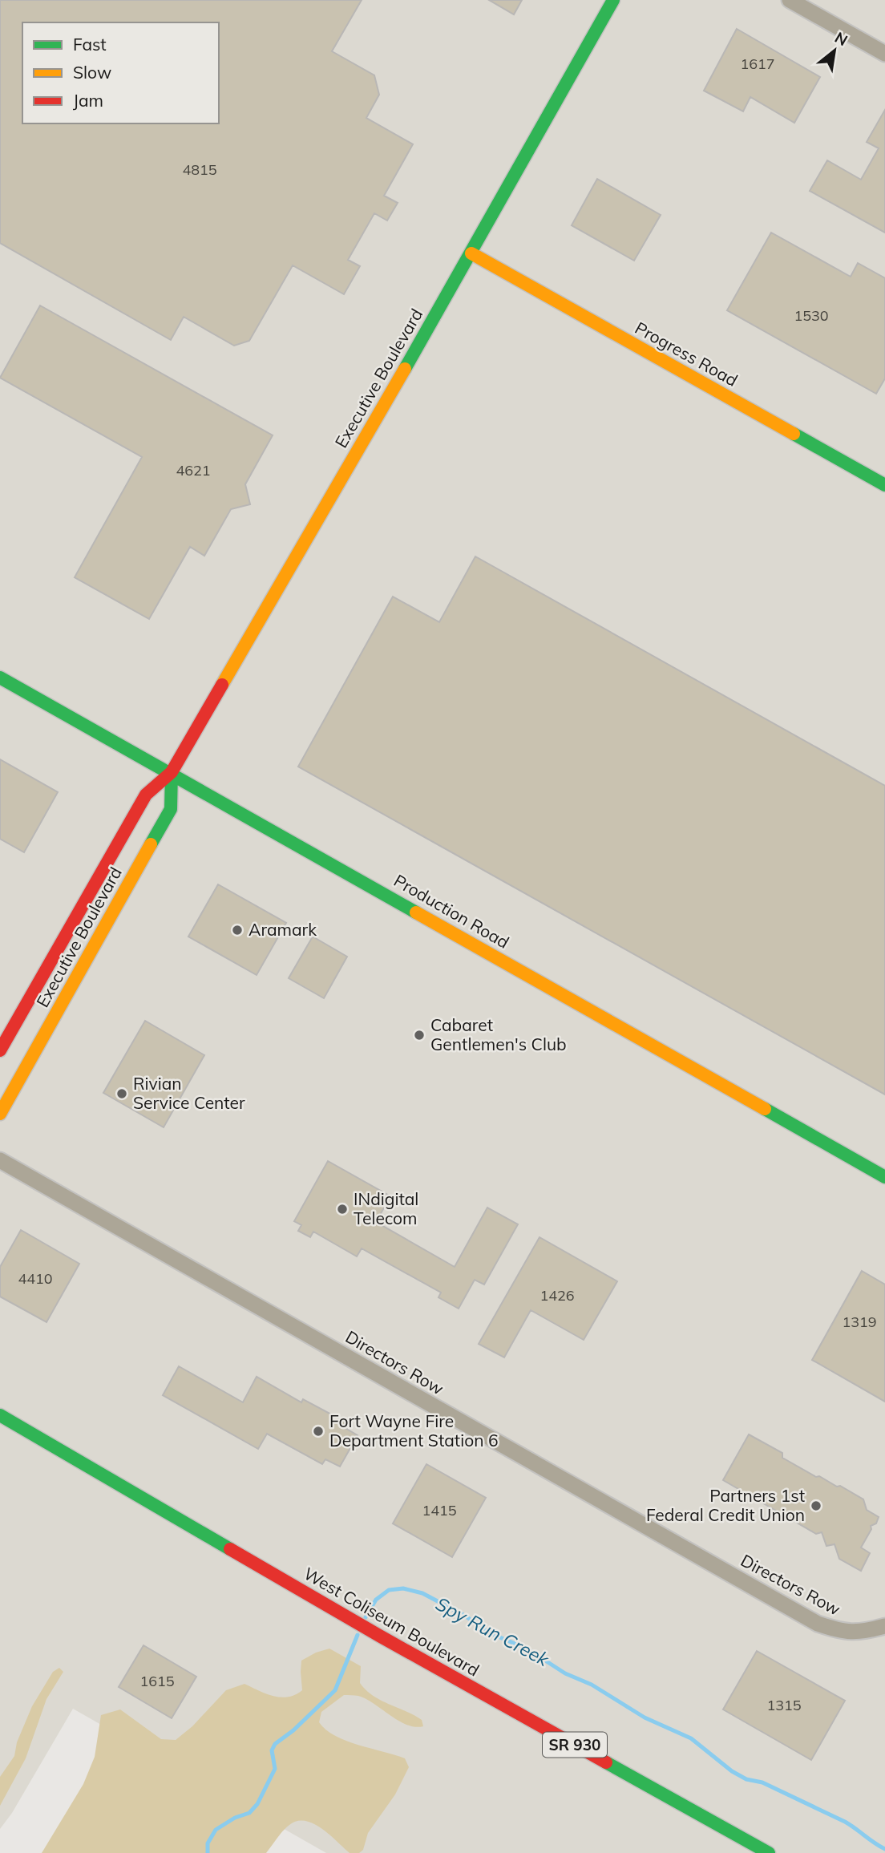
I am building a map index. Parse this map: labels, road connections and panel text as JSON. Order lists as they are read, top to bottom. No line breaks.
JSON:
{"streets":{"main road":["Progress Road","Executive Boulevard","Production Road","West Coliseum Boulevard","SR 930"],"street":["Directors Row"]},"crossings":[["Progress Road","Executive Boulevard"],["Executive Boulevard","Production Road"]],"water":["Spy Run Creek"],"places":["Aramark","Cabaret Gentlemen's Club","Rivian Service Center","INdigital Telecom","Fort Wayne Fire Department Station 6","Partners 1st Federal Credit Union"],"house_numbers":["1617","4815","1530","4621","4410","1426","1319","1415","1615","1315"],"legend":["Fast","Slow","Jam"],"north":"top right"}
